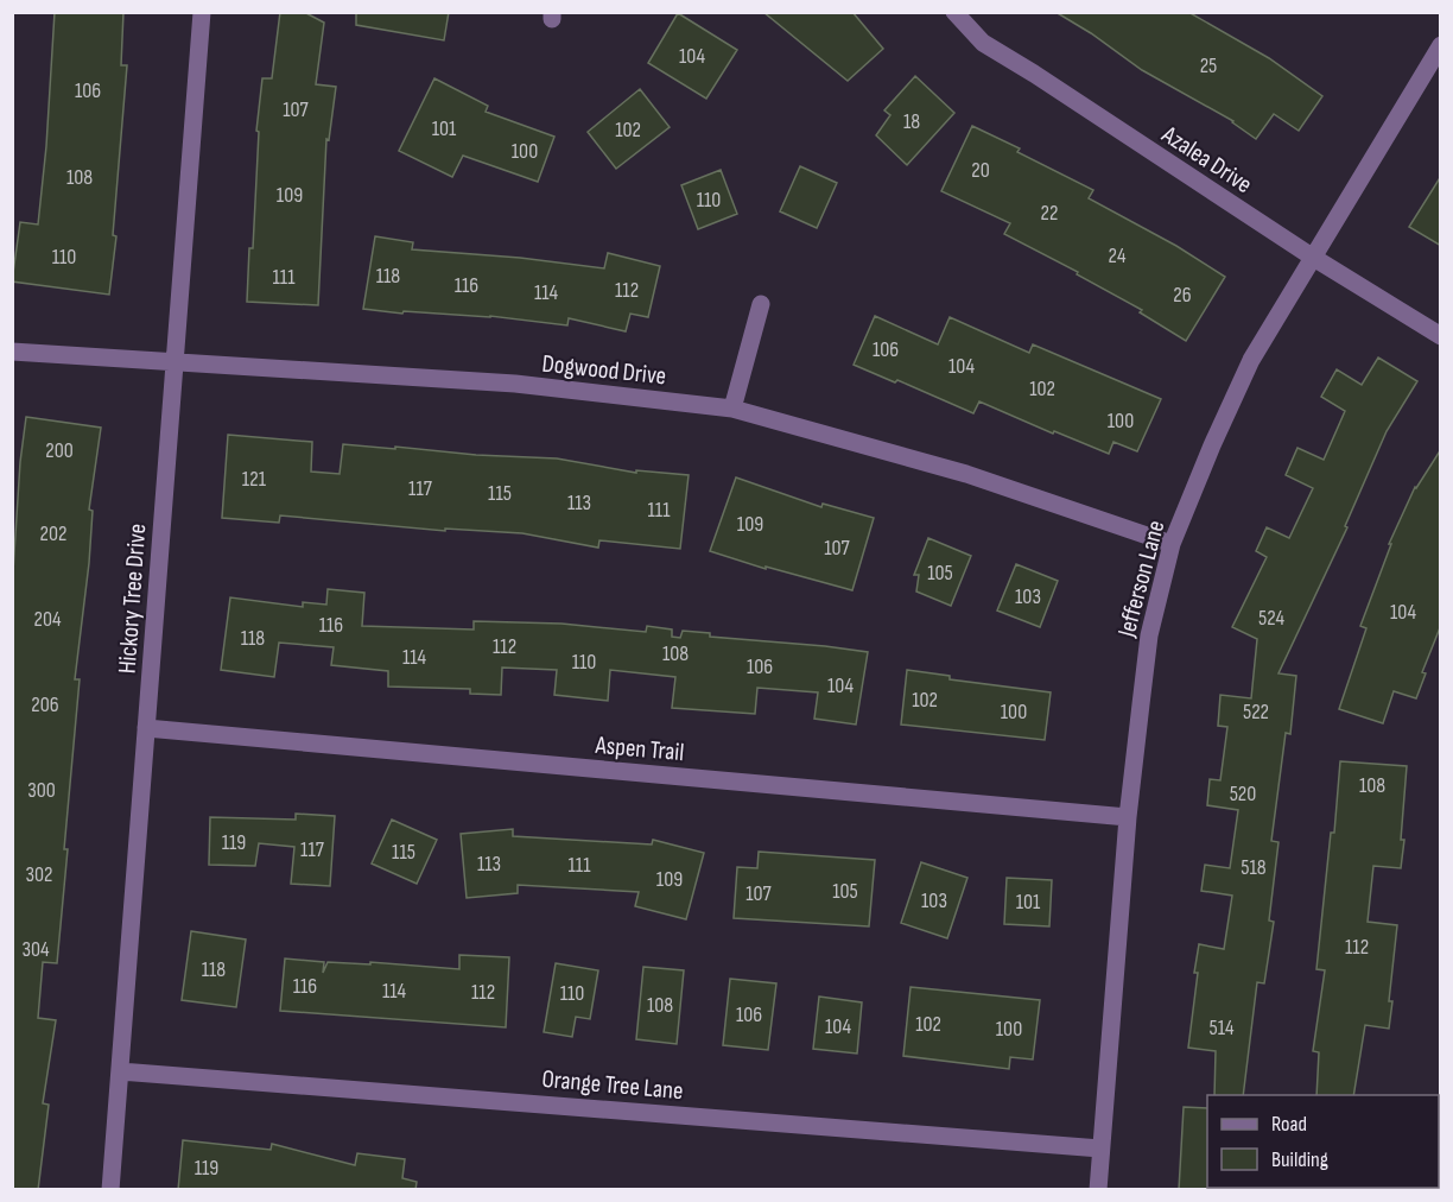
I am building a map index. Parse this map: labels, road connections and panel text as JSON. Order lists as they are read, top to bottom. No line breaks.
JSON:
{"streets":{"street":["Azalea Drive","Dogwood Drive","Jefferson Lane","Hickory Tree Drive","Aspen Trail","Orange Tree Lane"]},"crossings":[["Azalea Drive","Jefferson Lane"],["Dogwood Drive","Jefferson Lane"],["Dogwood Drive","Hickory Tree Drive"],["Jefferson Lane","Aspen Trail"],["Jefferson Lane","Orange Tree Lane"],["Hickory Tree Drive","Aspen Trail"],["Hickory Tree Drive","Orange Tree Lane"]],"house_numbers":["104","25","106","107","18","101","102","100","20","108","109","110","22","24","110","118","111","116","112","114","26","106","104","102","100","200","121","117","115","113","111","109","202","107","105","103","104","524","204","116","118","112","108","114","110","106","104","102","206","100","522","108","300","520","119","117","115","113","111","518","302","109","105","107","103","101","112","304","118","116","114","112","110","108","106","102","104","514","100","119"],"legend":["Road","Building"]}
